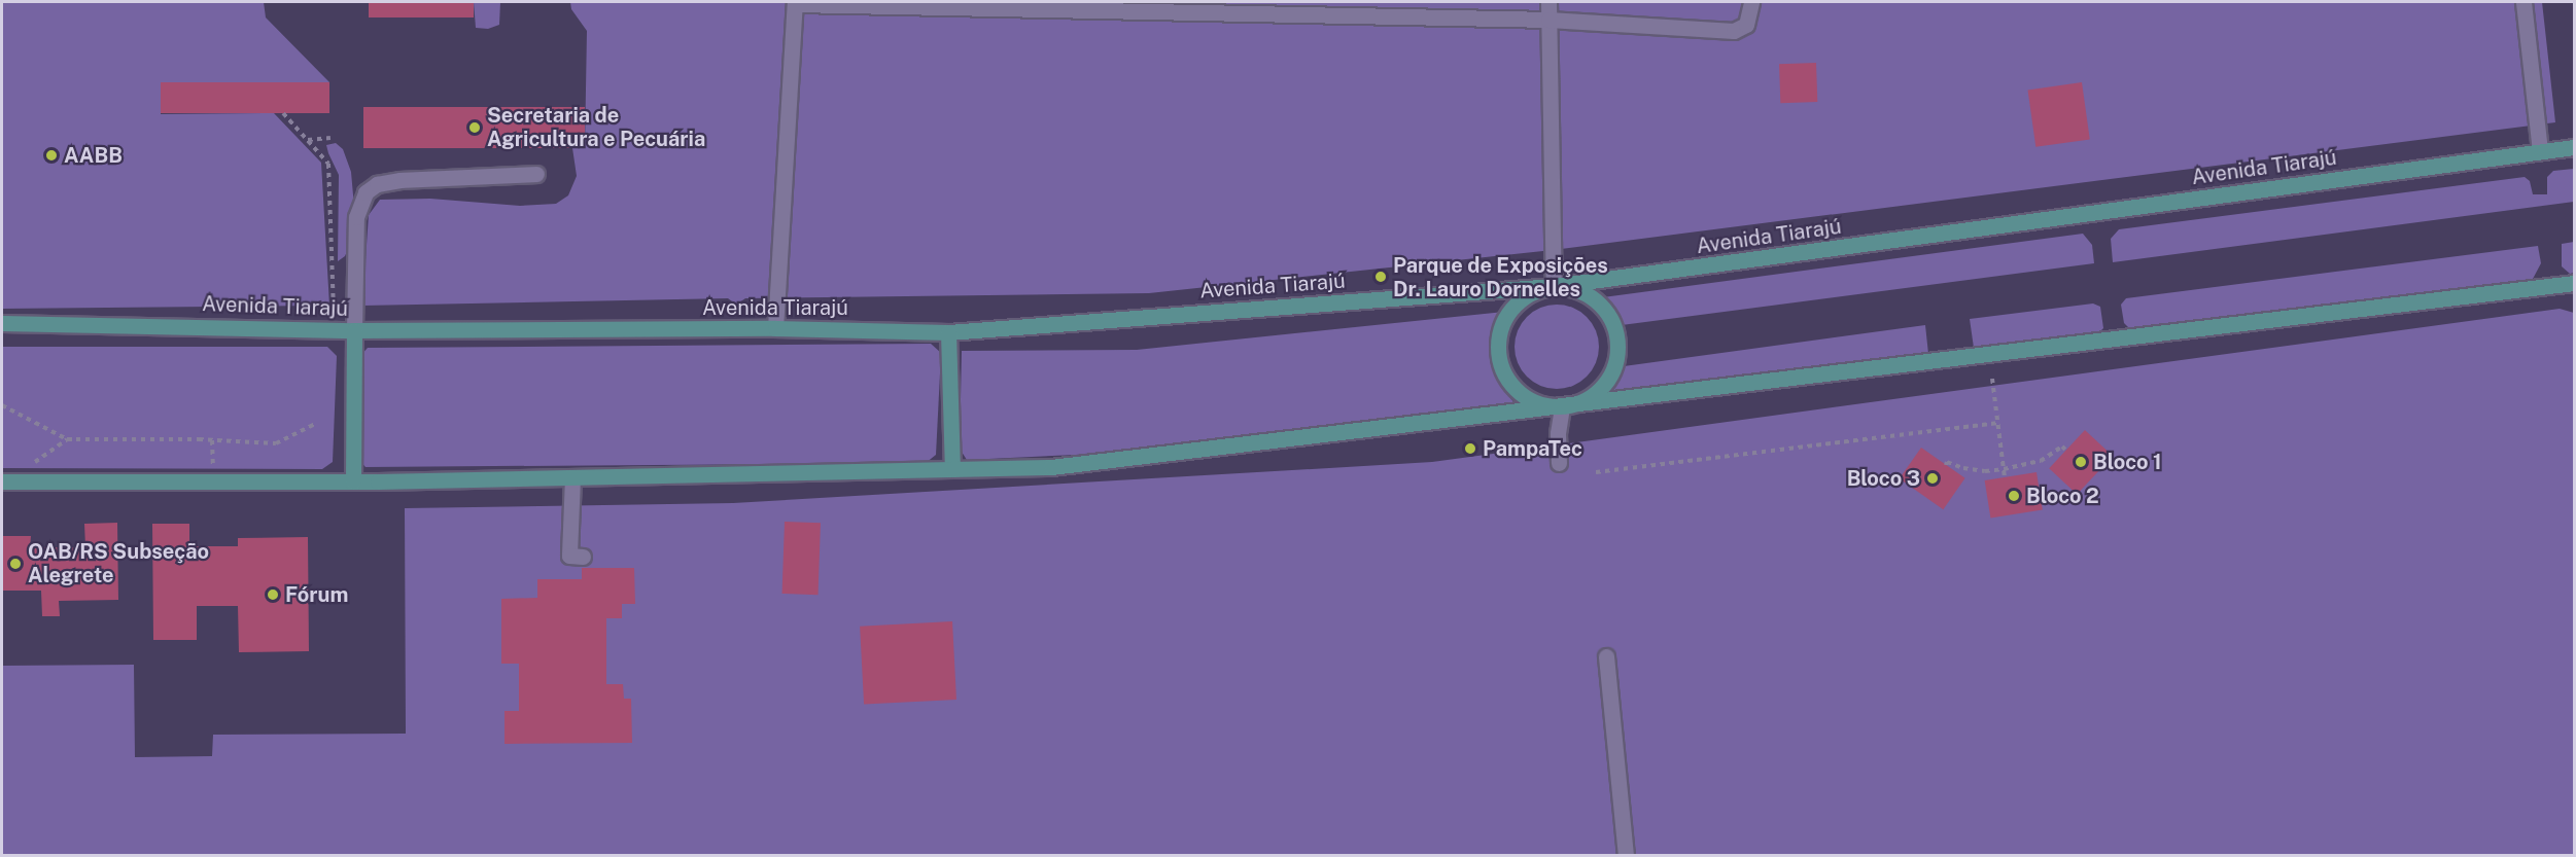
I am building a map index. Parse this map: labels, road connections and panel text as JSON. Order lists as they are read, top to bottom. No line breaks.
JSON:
{"streets":{"main road":["Avenida Tiarajú"]},"places":["Secretaria de Agricultura e Pecuária","AABB","Parque de Exposições Dr. Lauro Dornelles","PampaTec","Bloco 1","Bloco 3","Bloco 2","OAB/RS Subseção Alegrete","Fórum"]}
